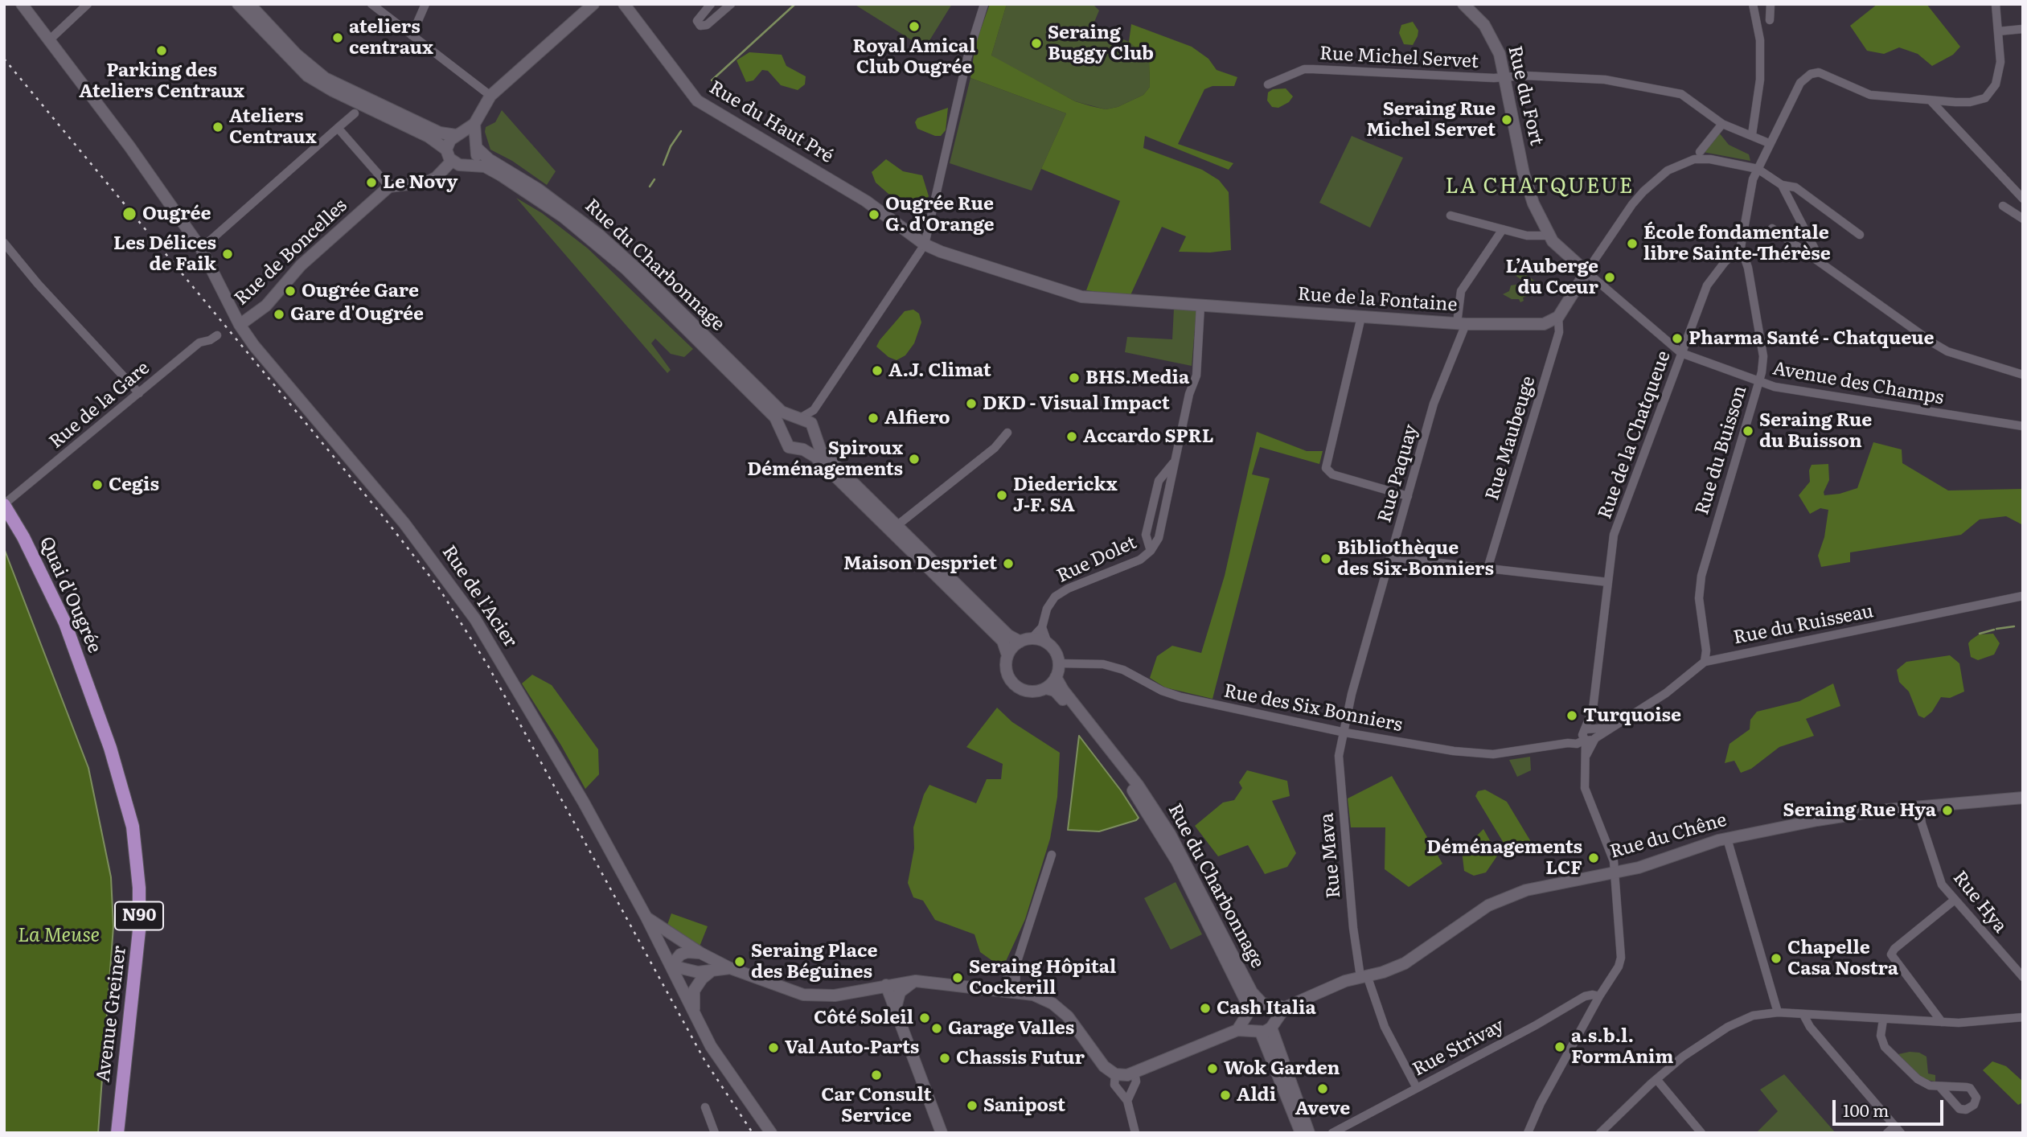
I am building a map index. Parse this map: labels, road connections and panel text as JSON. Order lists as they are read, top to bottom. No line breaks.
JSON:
{"streets":{"main road":["Rue du Fort","Rue du Haut Pré","Rue de Boncelles","Rue du Charbonnage","Rue de la Fontaine","Quai d'Ougrée","Rue de l'Acier","Rue du Chêne","N90","Avenue Greiner"],"street":["Rue Michel Servet","Avenue des Champs","Rue de la Gare","Rue de la Chatqueue","Rue Maubeuge","Rue du Buisson","Rue Paquay","Rue Dolet","Rue du Ruisseau","Rue des Six Bonniers","Rue Mava","Rue Hya","Rue Strivay"]},"crossings":[["Rue Michel Servet","Rue du Fort"],["Rue du Haut Pré","Rue de la Fontaine"],["Rue de Boncelles","Rue de l'Acier"],["Rue du Charbonnage","Rue Dolet"],["Rue du Charbonnage","Rue des Six Bonniers"],["Rue de la Fontaine","Rue Maubeuge"],["Rue de la Fontaine","Rue Paquay"],["Rue de la Fontaine","Rue Dolet"],["Avenue des Champs","Rue de la Chatqueue"],["Avenue des Champs","Rue du Buisson"],["Rue de la Gare","Quai d'Ougrée"],["Rue de la Chatqueue","Rue du Buisson"],["Rue de la Chatqueue","Rue du Ruisseau"],["Rue de la Chatqueue","Rue des Six Bonniers"],["Rue du Buisson","Rue du Ruisseau"],["Rue Paquay","Rue des Six Bonniers"],["Rue Paquay","Rue Mava"],["Rue Dolet","Rue des Six Bonniers"],["Quai d'Ougrée","Avenue Greiner"],["Rue du Ruisseau","Rue des Six Bonniers"],["Rue des Six Bonniers","Rue Mava"],["Rue du Chêne","Rue Mava"],["Rue du Chêne","Rue Hya"],["Rue Mava","Rue Strivay"]],"districts":["LA CHATQUEUE"],"water":["La Meuse"],"places":["Royal Amical Club Ougrée","ateliers centraux","Seraing Buggy Club","Parking des Ateliers Centraux","Seraing Rue Michel Servet","Ateliers Centraux","Le Novy","Ougrée","Ougrée Rue G. d'Orange","École fondamentale libre Sainte-Thérèse","Les Délices de Faik","L’Auberge du Cœur","Ougrée Gare","Gare d'Ougrée","Pharma Santé - Chatqueue","A.J. Climat","BHS.Media","DKD - Visual Impact","Alfiero","Seraing Rue du Buisson","Accardo SPRL","Spiroux Déménagements","Cegis","Diederickx J-F. SA","Bibliothèque des Six-Bonniers","Maison Despriet","Turquoise","Seraing Rue Hya","Déménagements LCF","Chapelle Casa Nostra","Seraing Place des Béguines","Seraing Hôpital Cockerill","Cash Italia","Côté Soleil","Garage Valles","a.s.b.l. FormAnim","Val Auto-Parts","Chassis Futur","Wok Garden","Car Consult Service","Aveve","Aldi","Sanipost"],"scale_bar":"100 m"}
